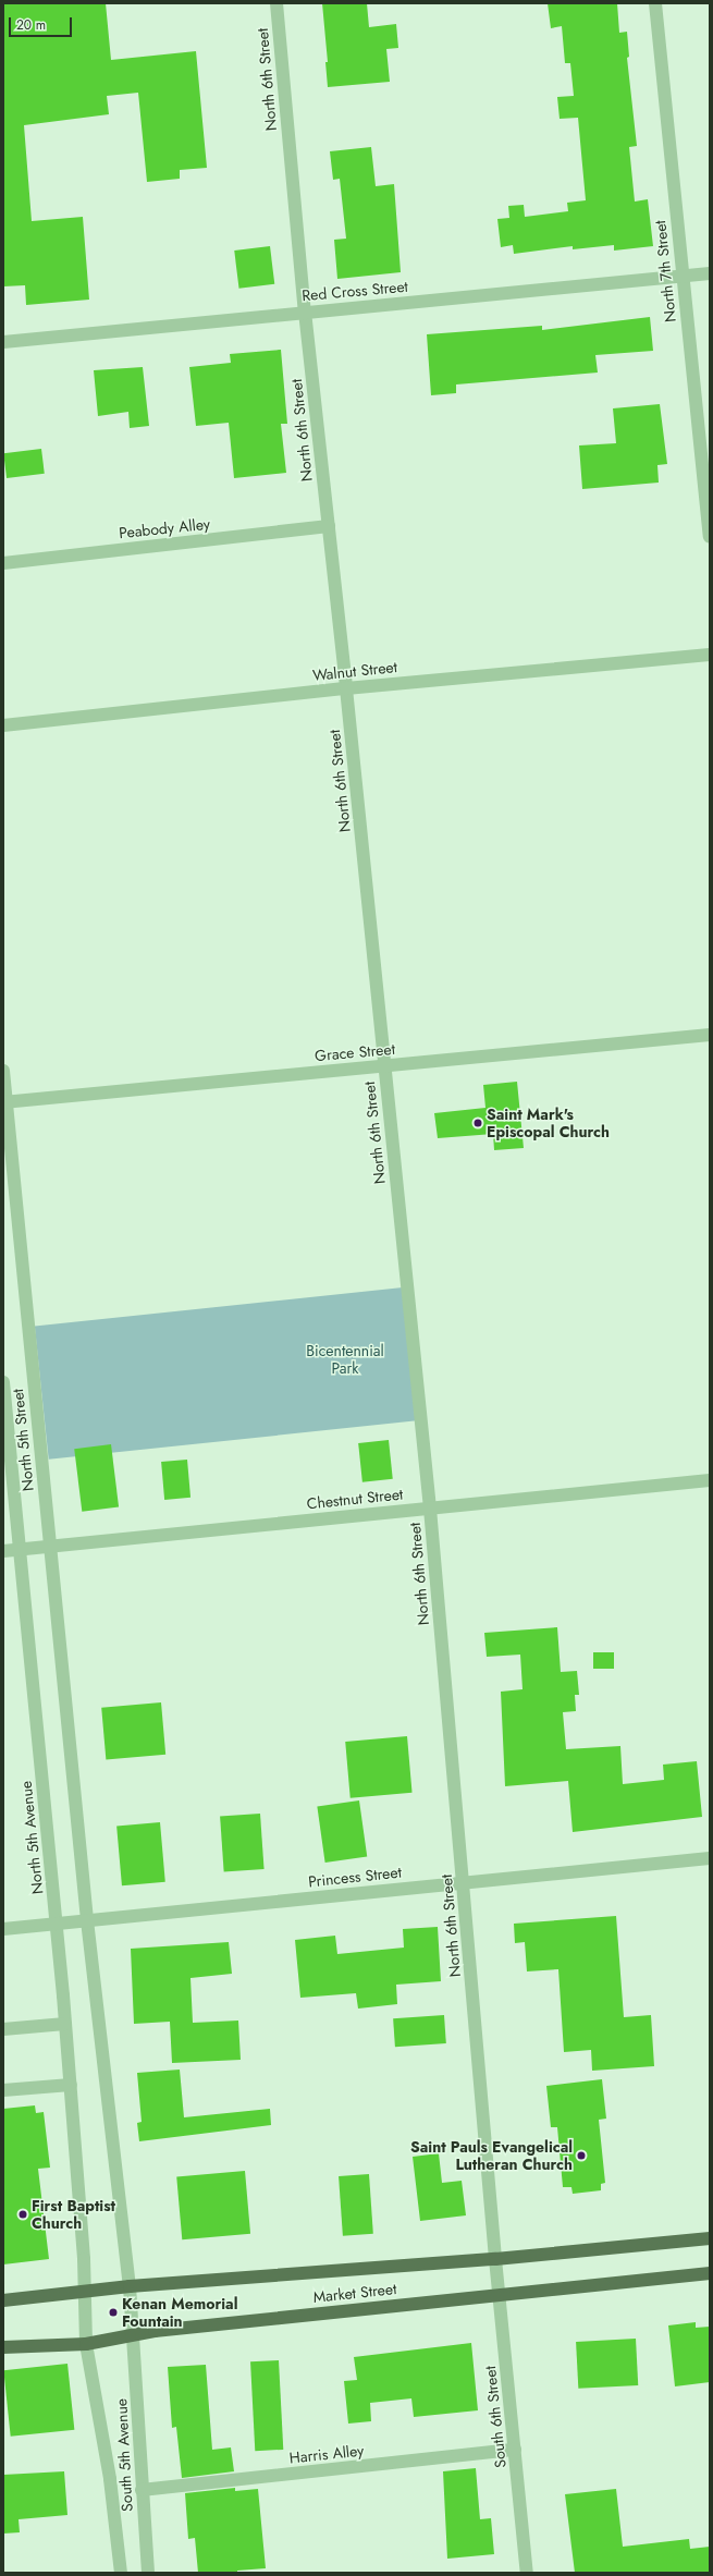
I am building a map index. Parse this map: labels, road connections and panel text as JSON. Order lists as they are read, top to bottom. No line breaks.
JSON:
{"streets":{"main road":["Market Street"],"street":["North 6th Street","North 7th Street","Red Cross Street","Peabody Alley","Walnut Street","Grace Street","North 5th Street","Chestnut Street","North 5th Avenue","Princess Street","South 6th Street","Harris Alley","South 5th Avenue"]},"crossings":[["North 6th Street","Red Cross Street"],["North 6th Street","Peabody Alley"],["North 6th Street","Walnut Street"],["North 6th Street","Grace Street"],["North 6th Street","Chestnut Street"],["North 6th Street","Princess Street"],["North 6th Street","Market Street"],["North 6th Street","South 6th Street"],["North 7th Street","Red Cross Street"],["Grace Street","North 5th Street"],["North 5th Street","Chestnut Street"],["Chestnut Street","North 5th Avenue"],["North 5th Avenue","Princess Street"],["North 5th Avenue","Market Street"],["North 5th Avenue","South 5th Avenue"],["Market Street","South 6th Street"],["Market Street","South 5th Avenue"],["South 6th Street","Harris Alley"],["Harris Alley","South 5th Avenue"]],"parks":["Bicentennial Park"],"places":["Saint Mark's Episcopal Church","Saint Pauls Evangelical Lutheran Church","First Baptist Church","Kenan Memorial Fountain"],"scale_bar":"20 m"}
